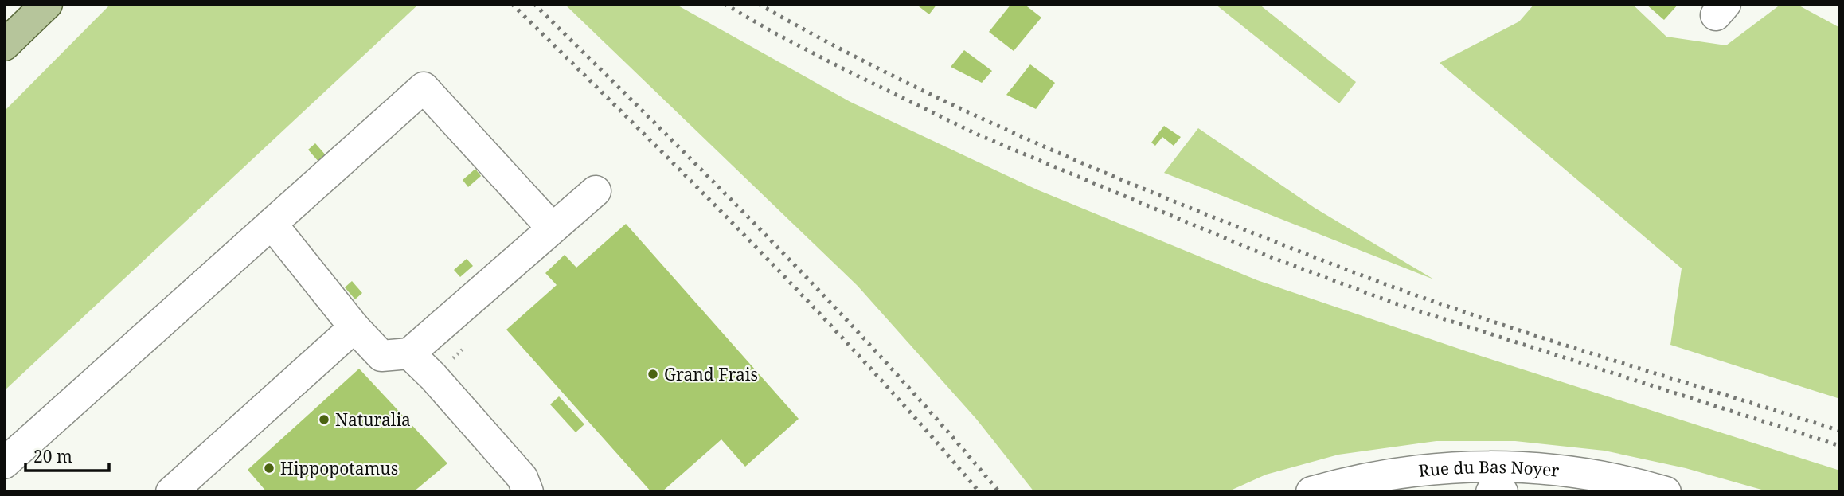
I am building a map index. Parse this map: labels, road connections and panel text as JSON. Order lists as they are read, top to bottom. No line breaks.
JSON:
{"streets":{"street":["Rue du Bas Noyer"]},"places":["Grand Frais","Naturalia","Hippopotamus"],"scale_bar":"20 m"}
